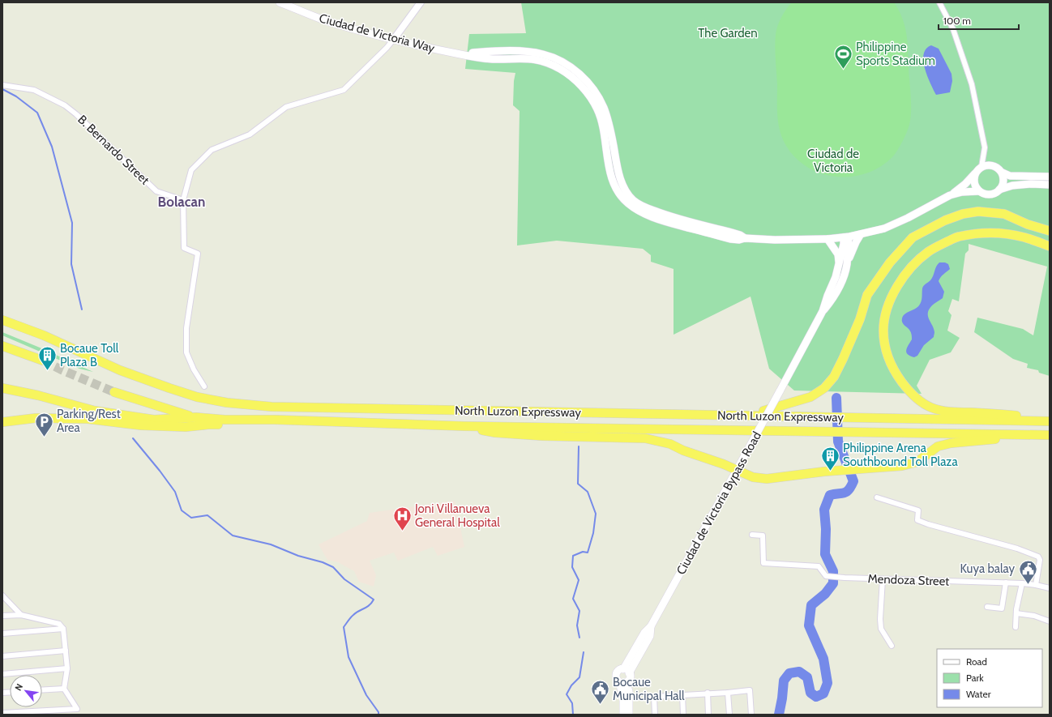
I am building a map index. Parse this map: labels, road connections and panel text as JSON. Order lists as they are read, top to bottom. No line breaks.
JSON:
{"streets":{"highway":["North Luzon Expressway"],"main road":["Ciudad de Victoria Way","Ciudad de Victoria Bypass Road"],"street":["B. Bernardo Street","Mendoza Street"]},"crossings":[["Ciudad de Victoria Way","Ciudad de Victoria Bypass Road"]],"districts":["Bolacan"],"parks":["The Garden","Ciudad de Victoria"],"places":{"sports":["Philippine Sports Stadium"],"building":["Bocaue Toll Plaza B","Philippine Arena Southbound Toll Plaza"],"parking":["Parking/Rest Area"],"hospital":["Joni Villanueva General Hospital"],"public building":["Kuya balay","Bocaue Municipal Hall"]},"legend":["Road","Park","Water"],"scale_bar":"100 m","north":"top left"}
